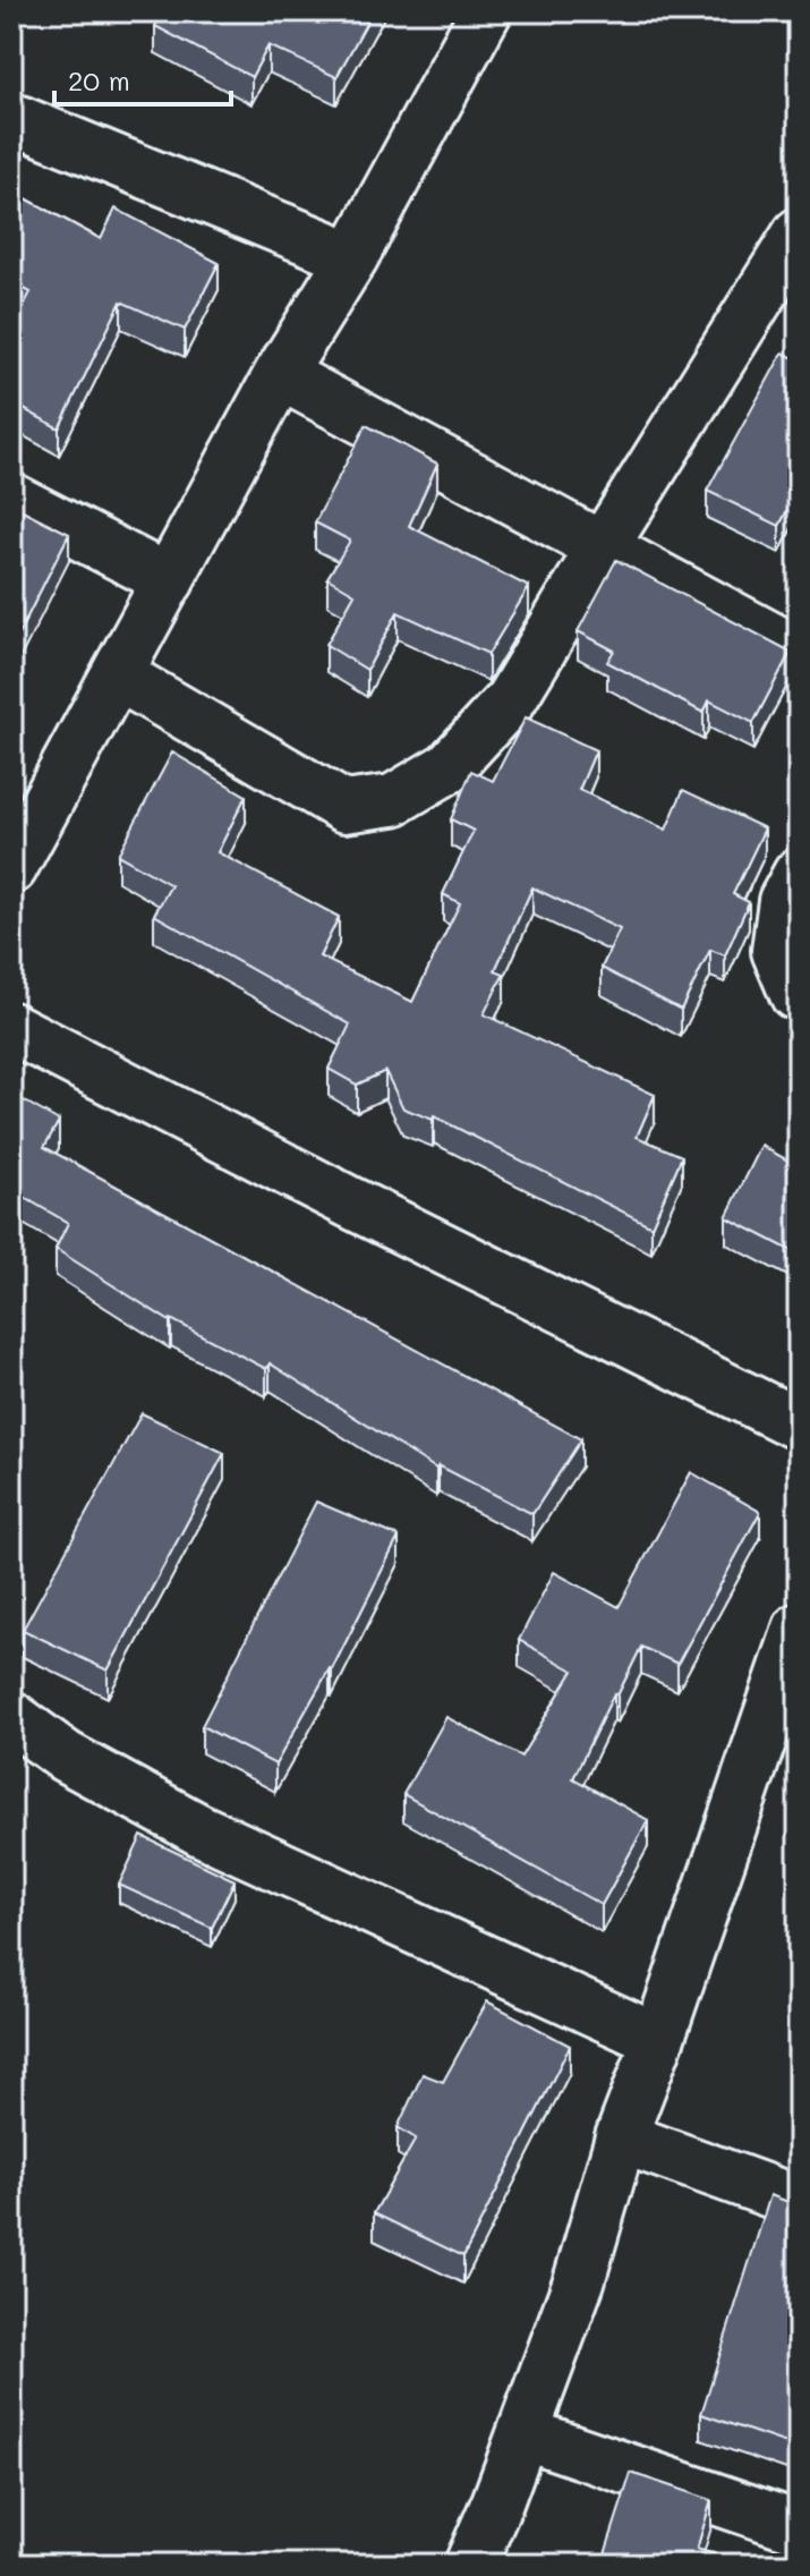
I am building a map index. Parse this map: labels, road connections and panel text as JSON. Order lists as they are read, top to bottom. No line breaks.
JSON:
{"scale_bar":"20 m"}
